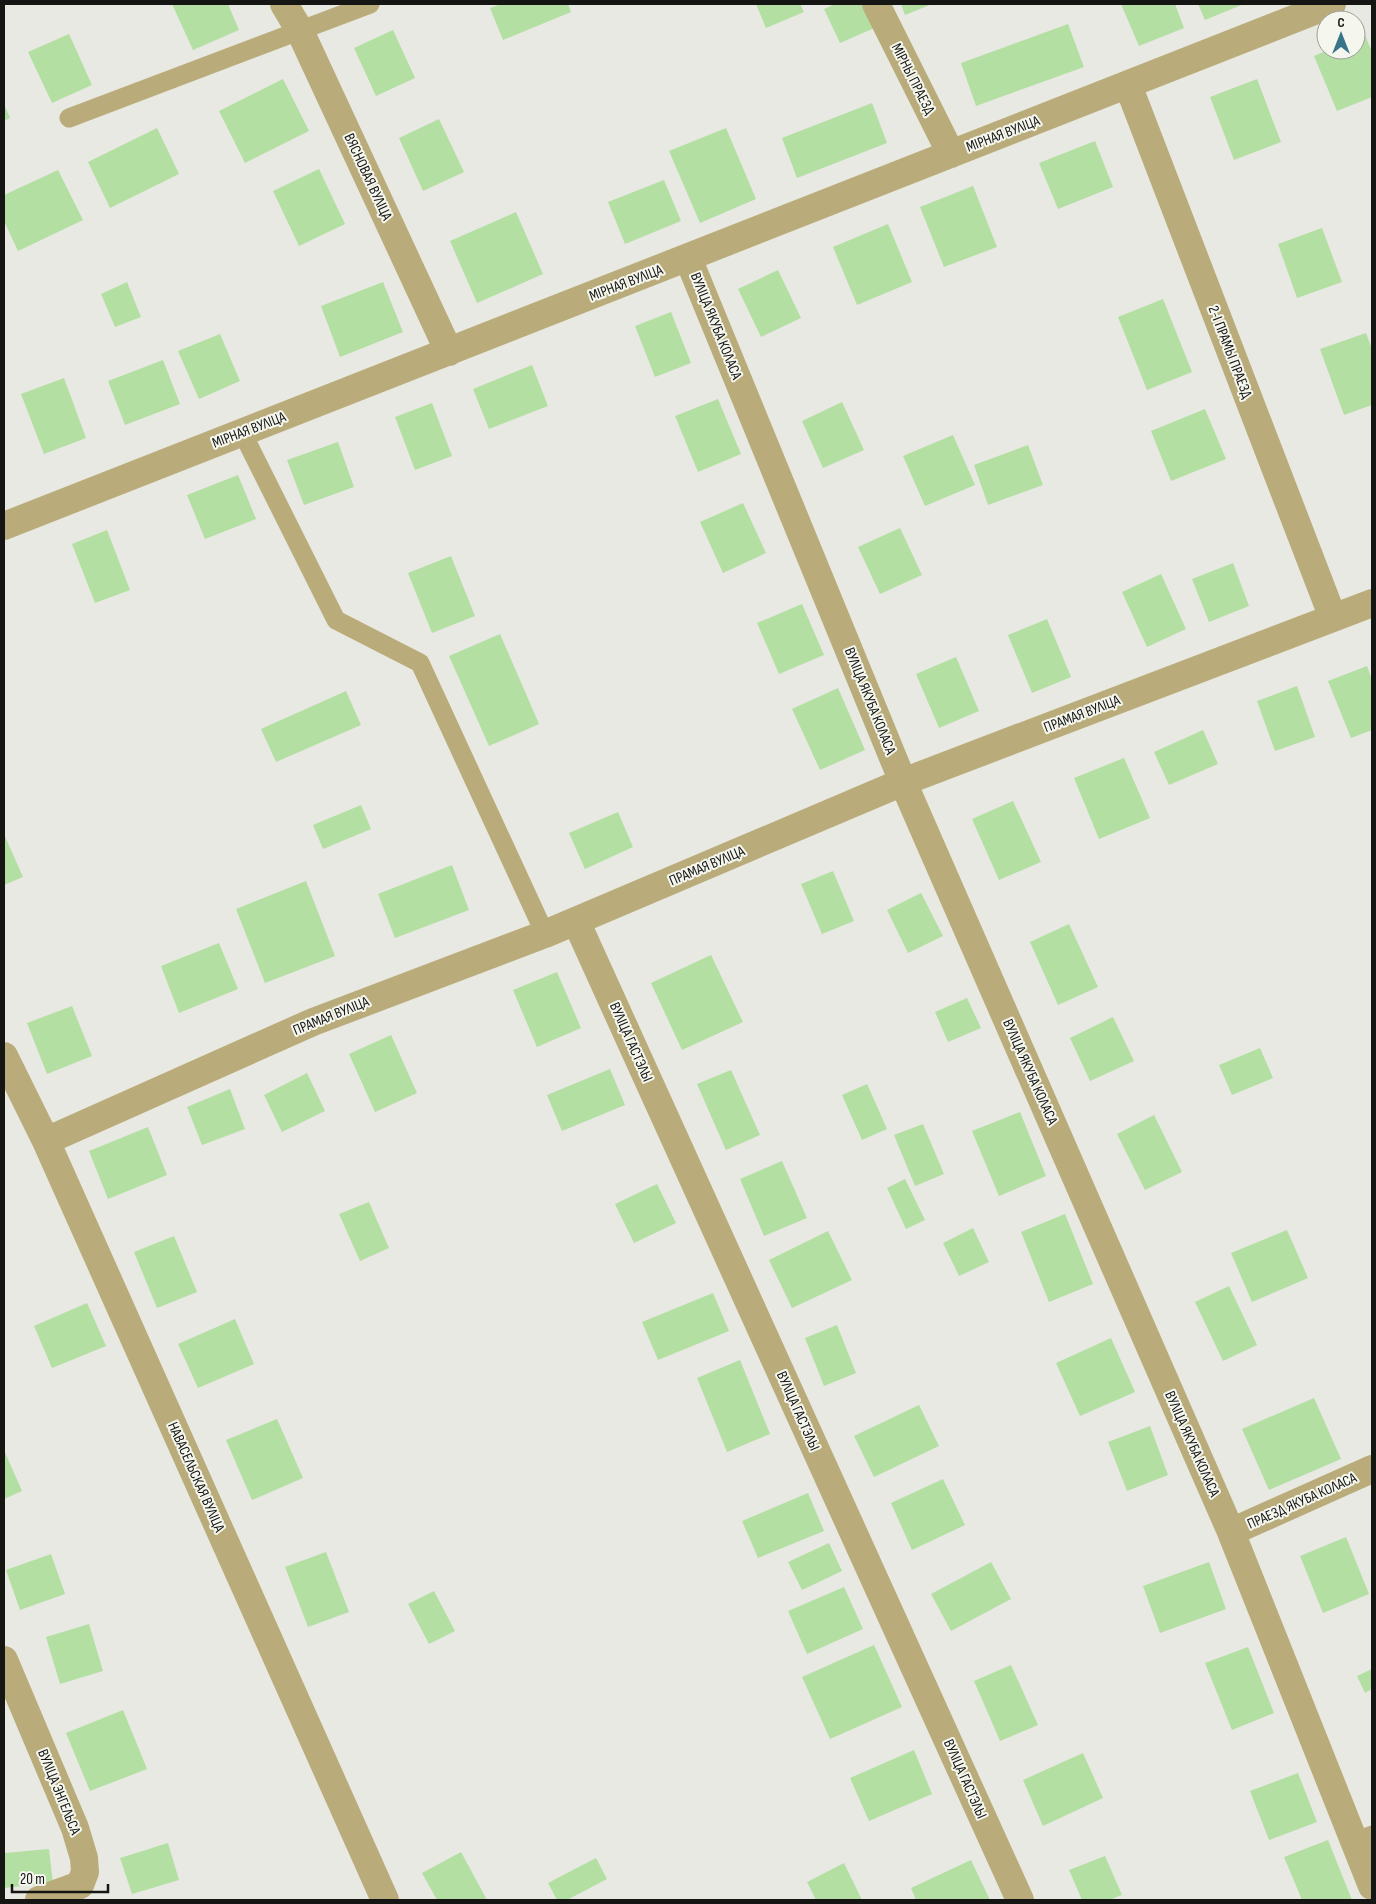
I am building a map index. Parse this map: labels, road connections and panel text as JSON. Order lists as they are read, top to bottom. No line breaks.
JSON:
{"streets":{"street":["МІРНЫ ПРАЕЗД","МІРНАЯ ВУЛІЦА","ВЯСНОВАЯ ВУЛІЦА","ВУЛІЦА ЯКУБА КОЛАСА","2-І ПРАМЫ ПРАЕЗД","ПРАМАЯ ВУЛІЦА","ВУЛІЦА ГАСТЭЛЫ","НАВАСЕЛЬСКАЯ ВУЛІЦА","ПРАЕЗД ЯКУБА КОЛАСА","ВУЛІЦА ЭНГЕЛЬСА"]},"crossings":[["МІРНЫ ПРАЕЗД","МІРНАЯ ВУЛІЦА"],["МІРНАЯ ВУЛІЦА","ВЯСНОВАЯ ВУЛІЦА"],["МІРНАЯ ВУЛІЦА","ВУЛІЦА ЯКУБА КОЛАСА"],["МІРНАЯ ВУЛІЦА","2-І ПРАМЫ ПРАЕЗД"],["ВУЛІЦА ЯКУБА КОЛАСА","ПРАМАЯ ВУЛІЦА"],["ВУЛІЦА ЯКУБА КОЛАСА","ПРАЕЗД ЯКУБА КОЛАСА"],["2-І ПРАМЫ ПРАЕЗД","ПРАМАЯ ВУЛІЦА"],["ПРАМАЯ ВУЛІЦА","ВУЛІЦА ГАСТЭЛЫ"],["ПРАМАЯ ВУЛІЦА","НАВАСЕЛЬСКАЯ ВУЛІЦА"]],"scale_bar":"20 m","north":"top"}
